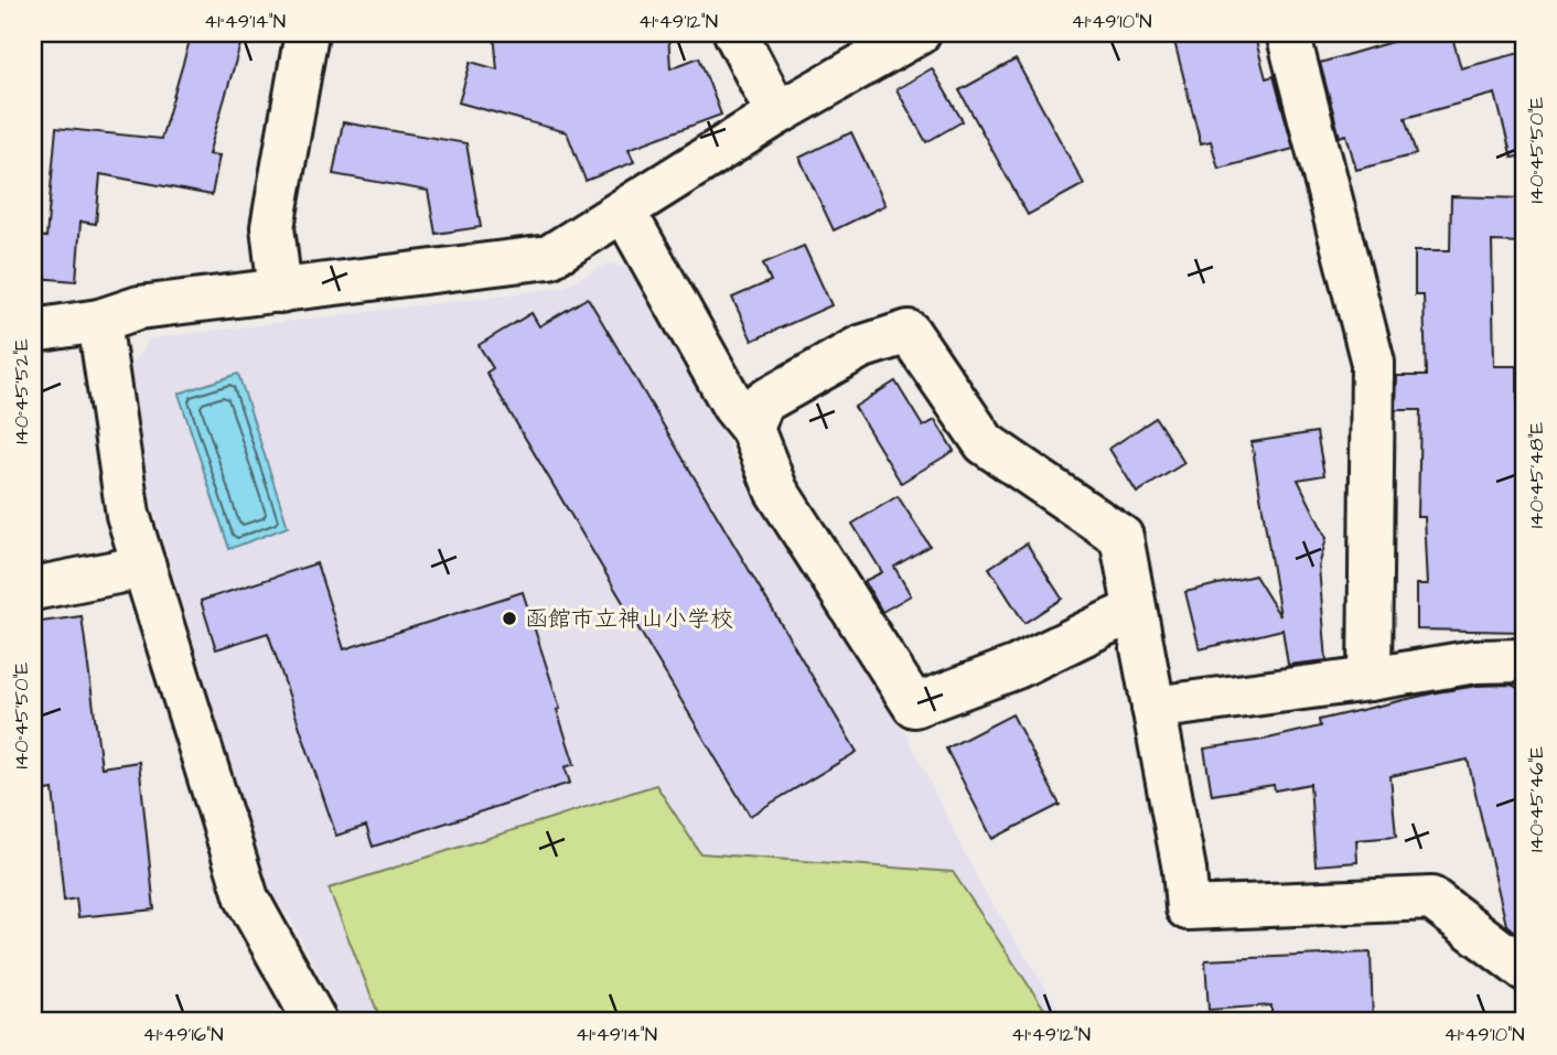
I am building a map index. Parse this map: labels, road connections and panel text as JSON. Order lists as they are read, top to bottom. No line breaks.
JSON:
{"places":["函館市立神山小学校"],"coordinates":["41°49'14\"N","41°49'12\"N","41°49'10\"N","140°45'50\"E","140°45'52\"E","140°45'48\"E","140°45'46\"E","41°49'16\"N"]}
